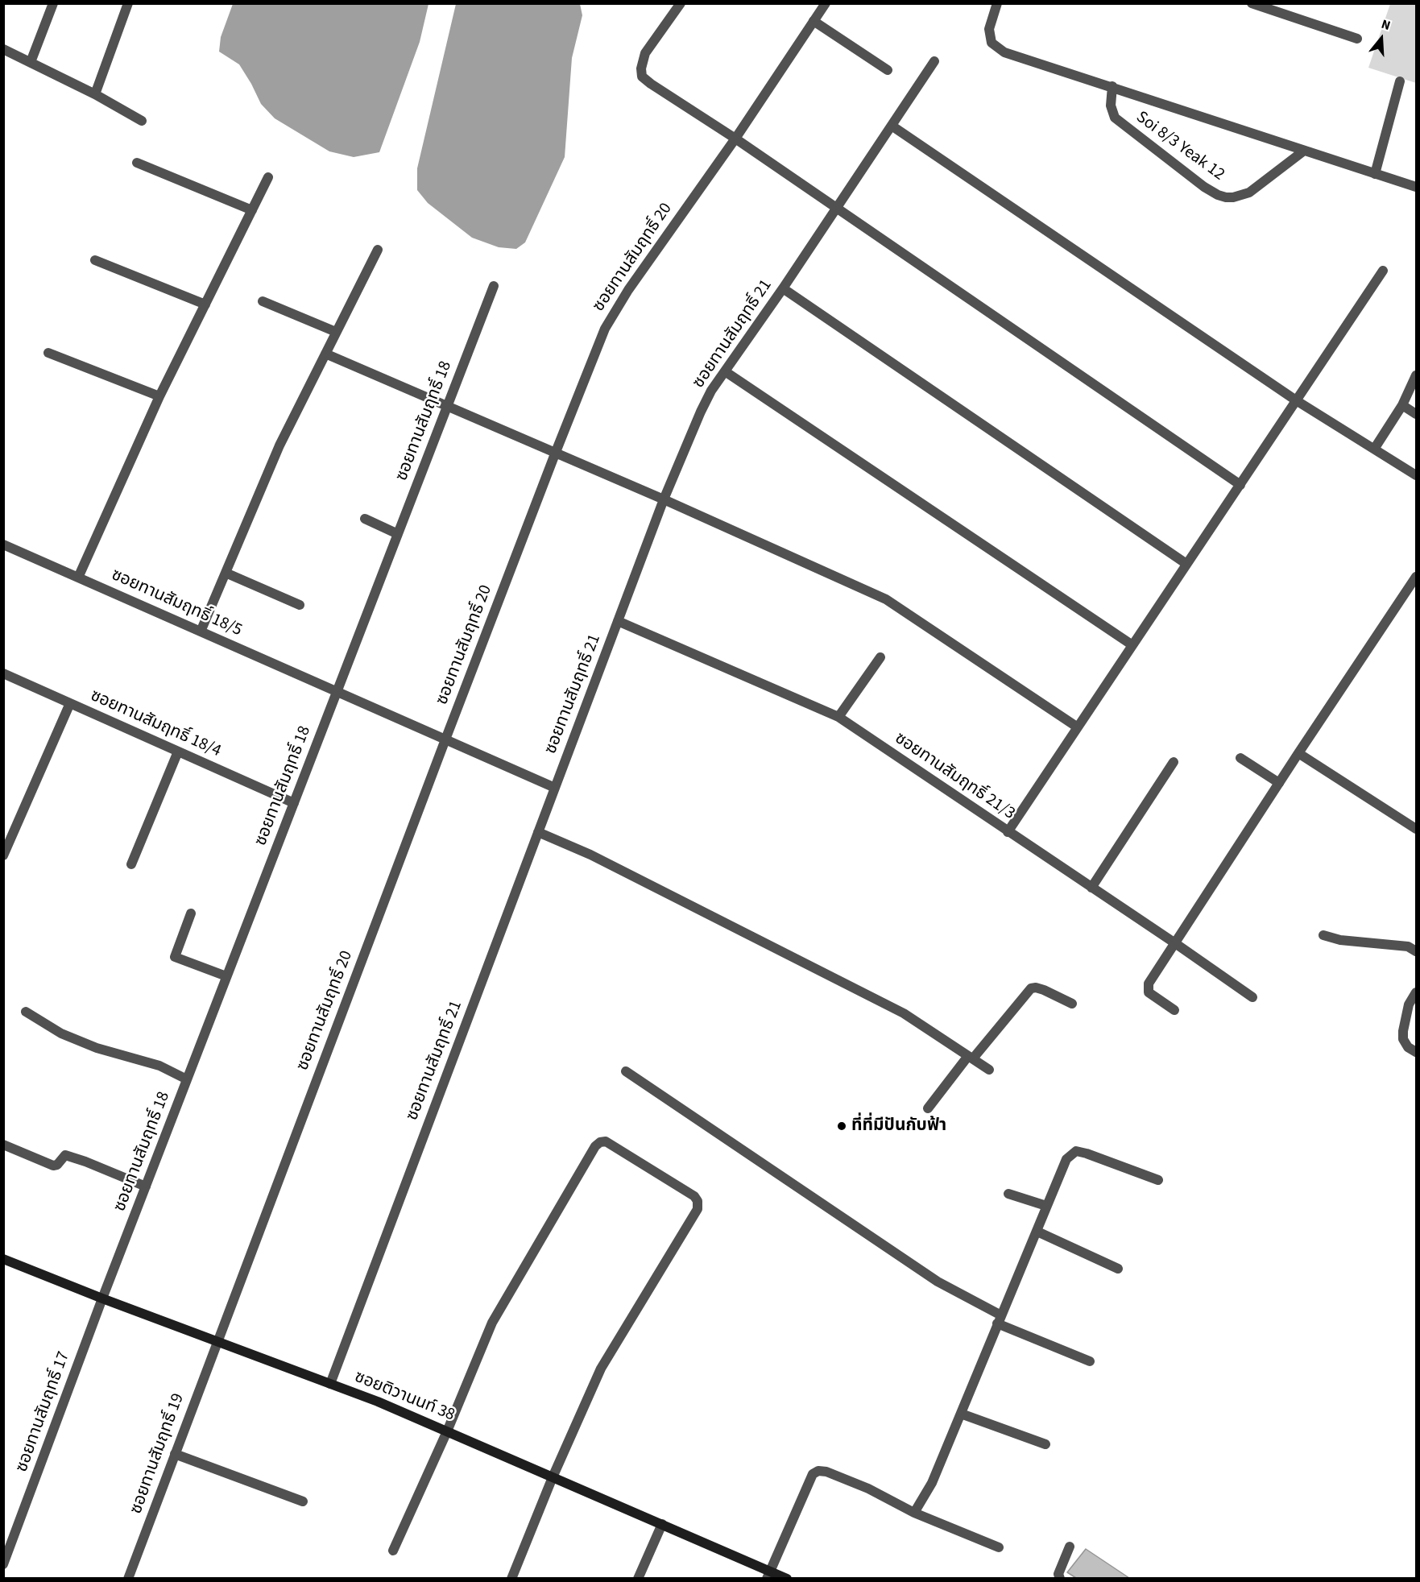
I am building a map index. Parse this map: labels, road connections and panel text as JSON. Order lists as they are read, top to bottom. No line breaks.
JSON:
{"streets":{"street":["Soi 8/3 Yeak 12","ซอยทานสัมฤทธิ์ 20","ซอยทานสัมฤทธิ์ 21","ซอยทานสัมฤทธิ์ 18","ซอยทานสัมฤทธิ์ 18/5","ซอยทานสัมฤทธิ์ 18/4","ซอยทานสัมฤทธิ์ 21/3","ซอยติวานนท์ 38","ซอยทานสัมฤทธิ์ 17","ซอยทานสัมฤทธิ์ 19"]},"crossings":[["ซอยทานสัมฤทธิ์ 20","ซอยทานสัมฤทธิ์ 18/5"],["ซอยทานสัมฤทธิ์ 20","ซอยติวานนท์ 38"],["ซอยทานสัมฤทธิ์ 20","ซอยทานสัมฤทธิ์ 19"],["ซอยทานสัมฤทธิ์ 21","ซอยทานสัมฤทธิ์ 18/5"],["ซอยทานสัมฤทธิ์ 21","ซอยทานสัมฤทธิ์ 21/3"],["ซอยทานสัมฤทธิ์ 21","ซอยติวานนท์ 38"],["ซอยทานสัมฤทธิ์ 18","ซอยทานสัมฤทธิ์ 18/5"],["ซอยทานสัมฤทธิ์ 18","ซอยทานสัมฤทธิ์ 18/4"],["ซอยทานสัมฤทธิ์ 18","ซอยติวานนท์ 38"],["ซอยทานสัมฤทธิ์ 18","ซอยทานสัมฤทธิ์ 17"],["ซอยติวานนท์ 38","ซอยทานสัมฤทธิ์ 17"],["ซอยติวานนท์ 38","ซอยทานสัมฤทธิ์ 19"]],"places":["ที่ที่มีปันกับฟ้า"],"north":"top"}
